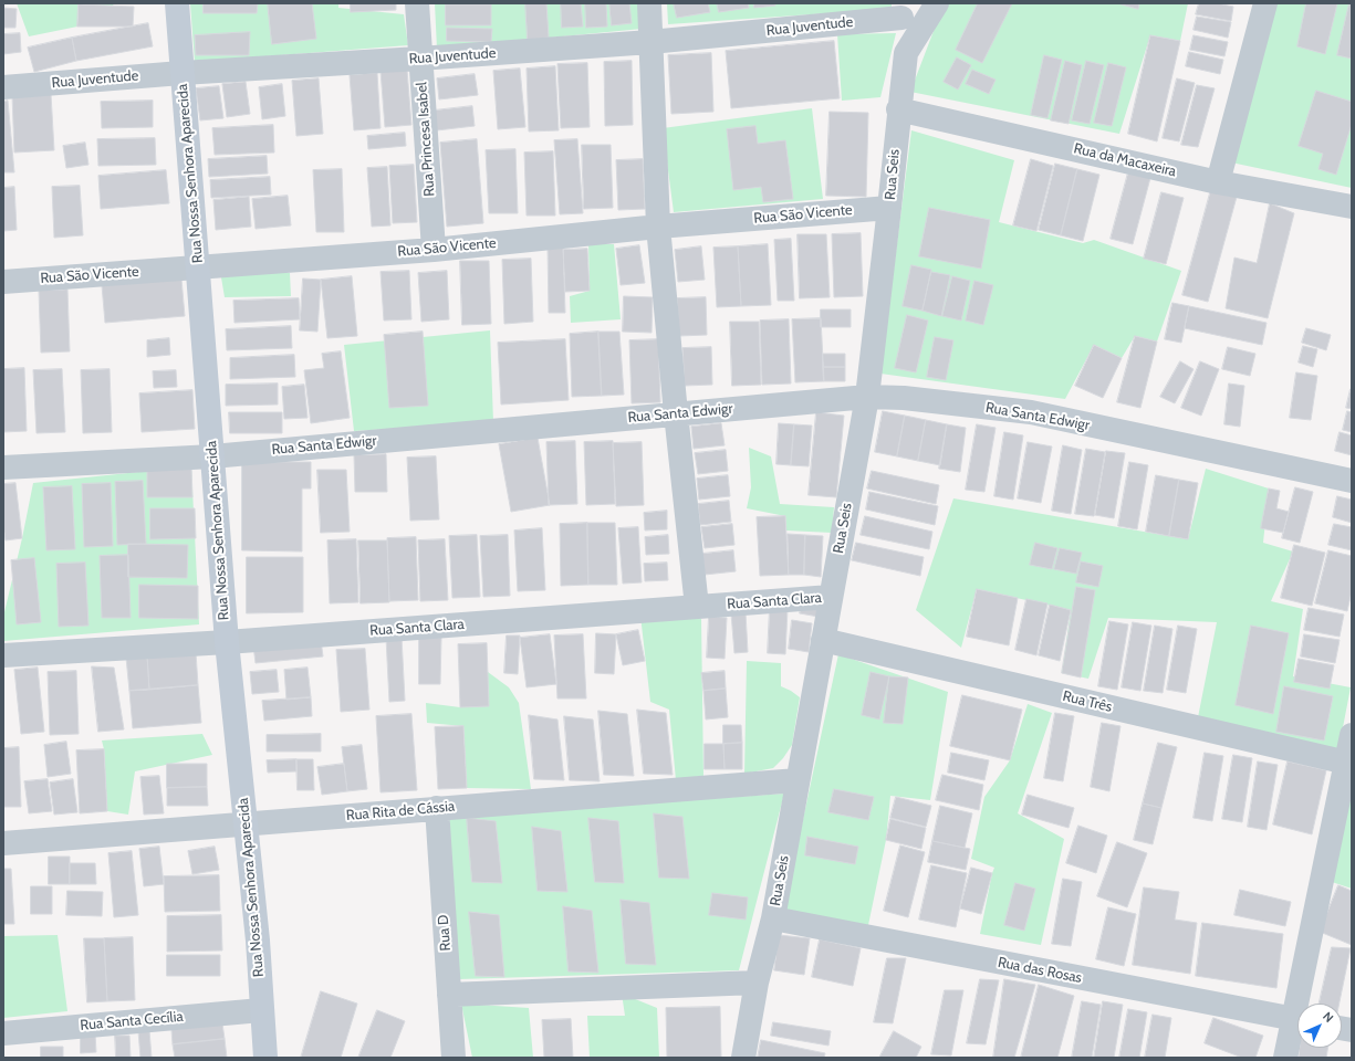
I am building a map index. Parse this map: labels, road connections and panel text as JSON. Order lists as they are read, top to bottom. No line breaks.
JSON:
{"streets":{"main road":["Rua Nossa Senhora Aparecida"],"street":["Rua Juventude","Rua Princesa Isabel","Rua da Macaxeira","Rua Seis","Rua São Vicente","Rua Santa Edwigr","Rua Santa Clara","Rua Três","Rua Rita de Cássia","Rua D","Rua das Rosas","Rua Santa Cecília"]},"crossings":[["Rua Juventude","Rua Princesa Isabel"],["Rua Juventude","Rua Nossa Senhora Aparecida"],["Rua Princesa Isabel","Rua São Vicente"],["Rua da Macaxeira","Rua Seis"],["Rua Nossa Senhora Aparecida","Rua São Vicente"],["Rua Nossa Senhora Aparecida","Rua Santa Edwigr"],["Rua Nossa Senhora Aparecida","Rua Santa Clara"],["Rua Nossa Senhora Aparecida","Rua Rita de Cássia"],["Rua Nossa Senhora Aparecida","Rua Santa Cecília"],["Rua Seis","Rua São Vicente"],["Rua Seis","Rua Santa Edwigr"],["Rua Seis","Rua Santa Clara"],["Rua Seis","Rua Três"],["Rua Seis","Rua Rita de Cássia"],["Rua Seis","Rua das Rosas"],["Rua Rita de Cássia","Rua D"]],"north":"top right"}
